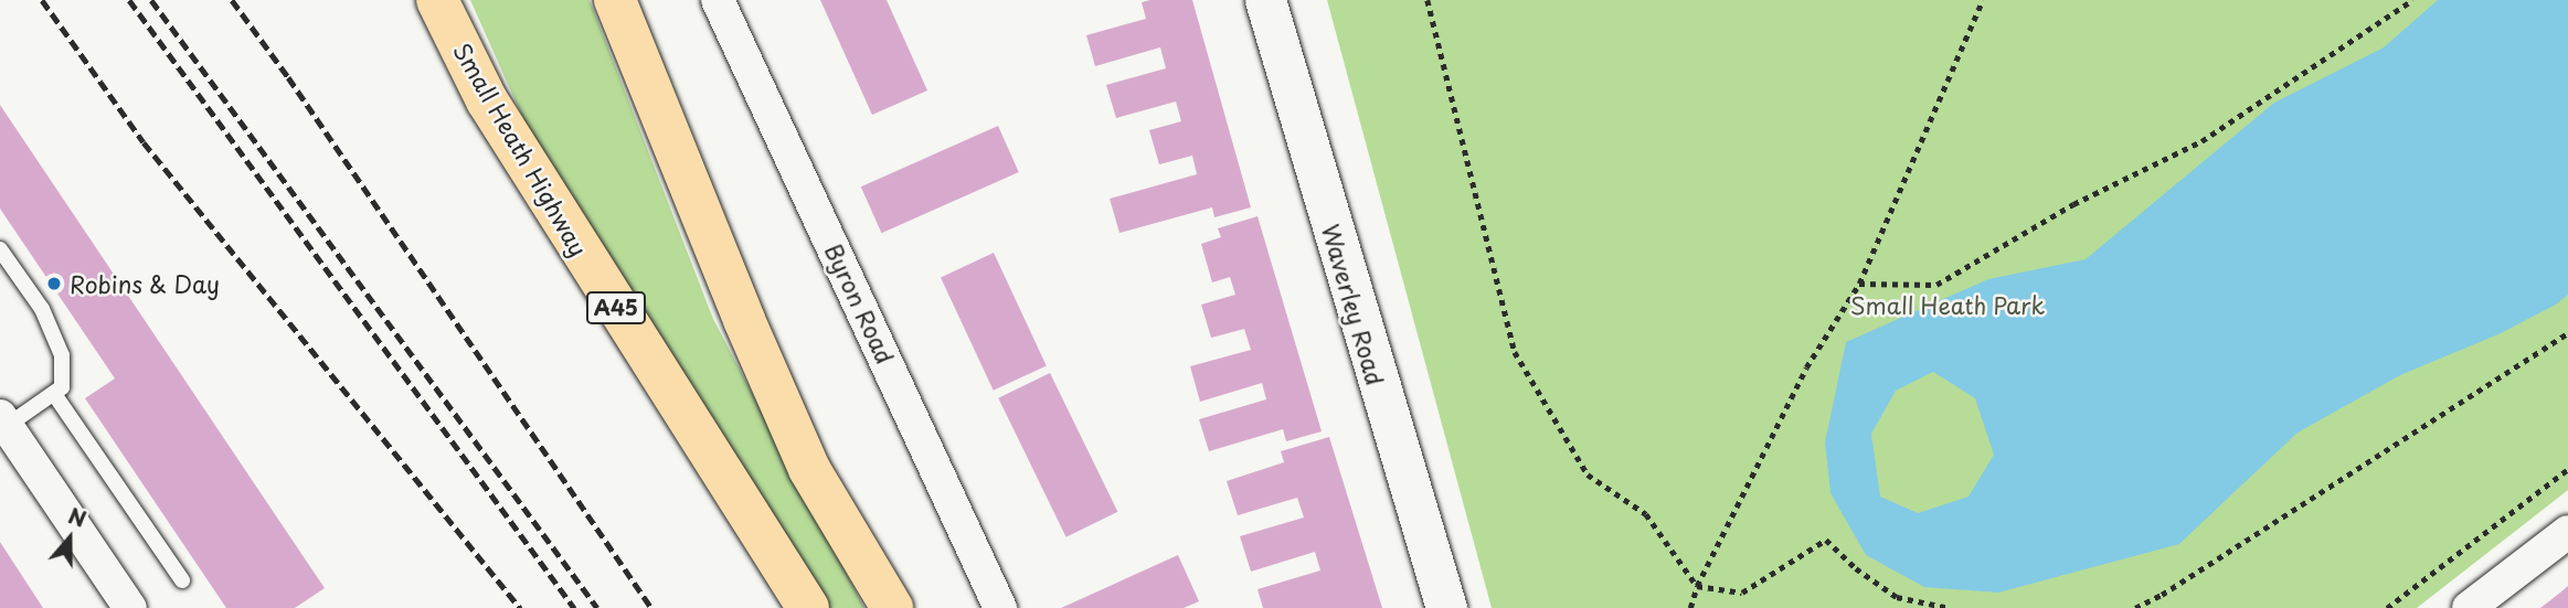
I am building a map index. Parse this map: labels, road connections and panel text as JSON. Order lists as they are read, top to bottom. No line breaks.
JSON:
{"streets":{"highway":["Small Heath Highway","A45"],"street":["Byron Road","Waverley Road"]},"parks":["Small Heath Park"],"places":["Robins & Day"],"north":"top"}
